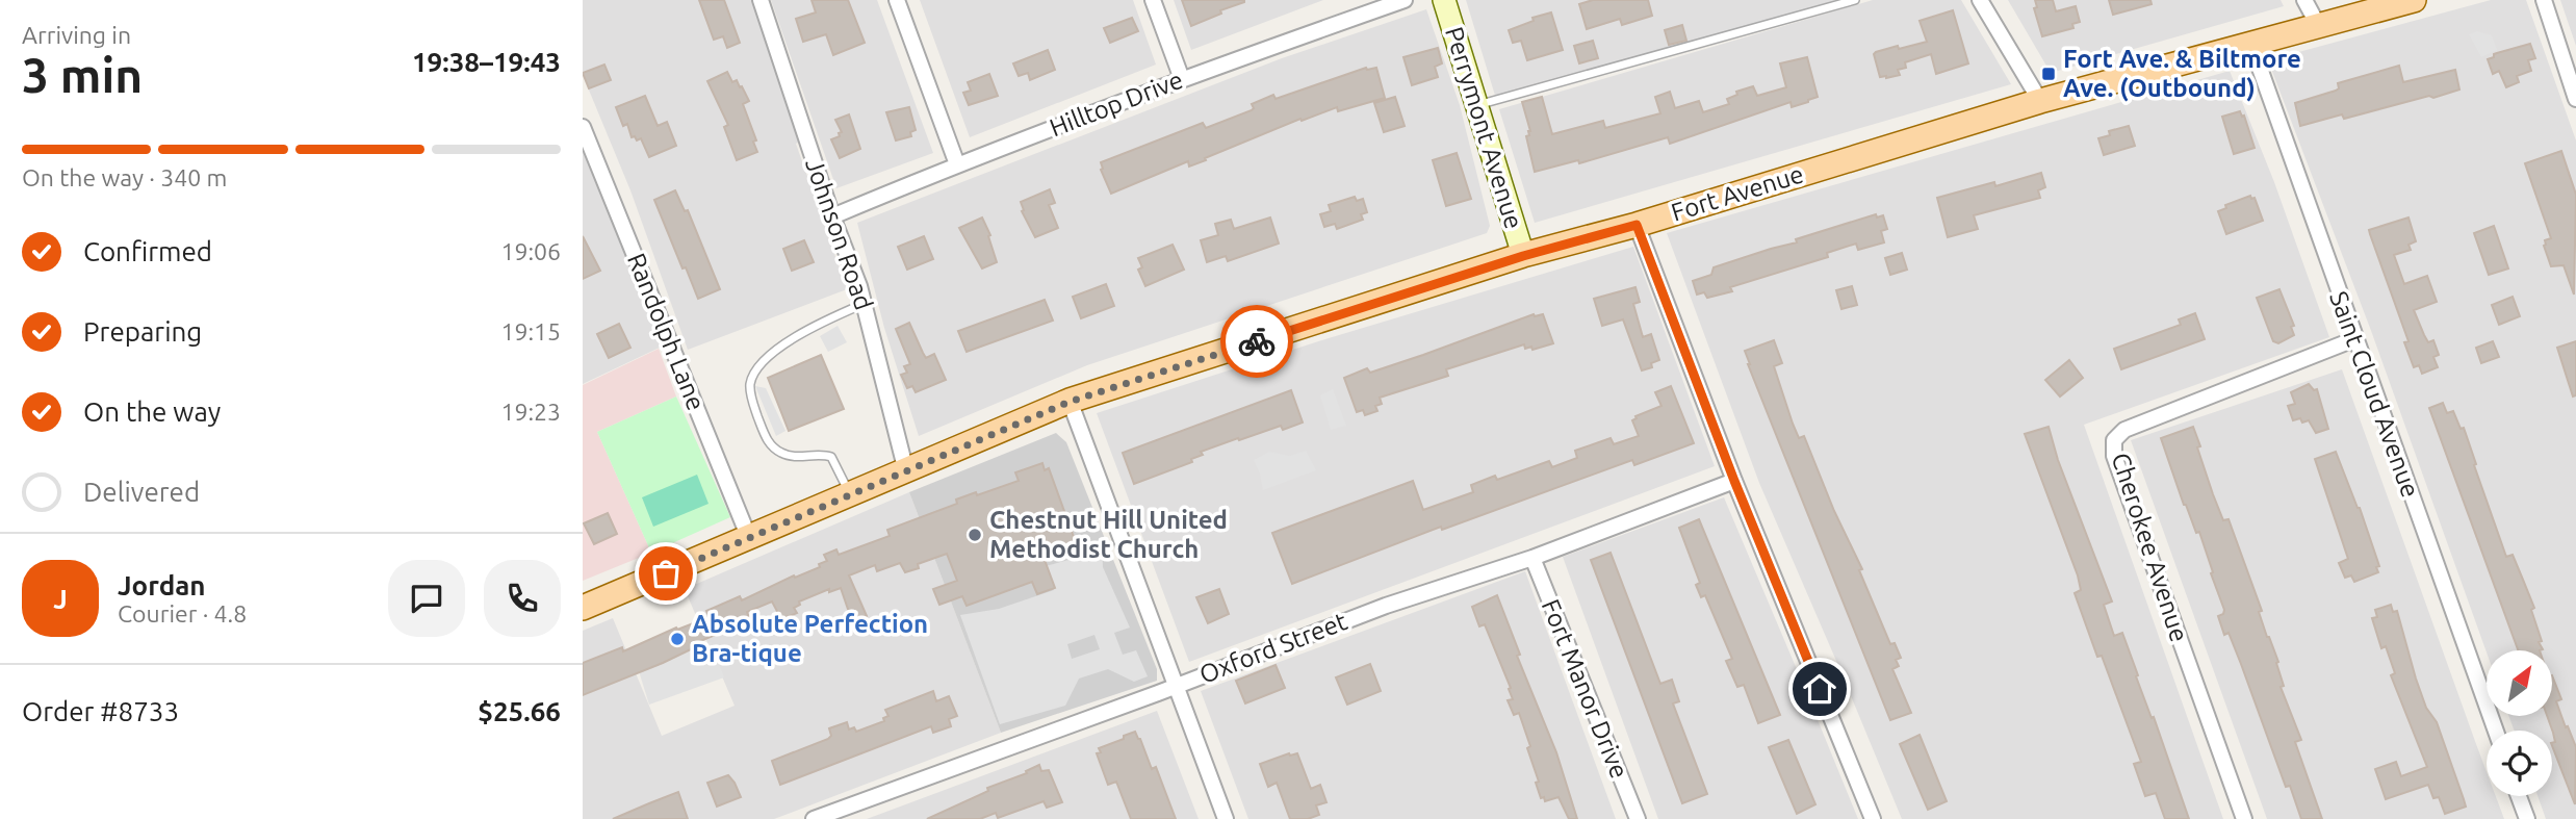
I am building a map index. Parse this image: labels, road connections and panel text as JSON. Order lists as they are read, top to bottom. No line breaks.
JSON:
{"streets":{"main road":["Fort Avenue"],"street":["Hilltop Drive","Perrymont Avenue","Johnson Road","Randolph Lane","Saint Cloud Avenue","Cherokee Avenue","Oxford Street","Fort Manor Drive"]},"crossings":[["Hilltop Drive","Johnson Road"],["Perrymont Avenue","Fort Avenue"],["Fort Avenue","Johnson Road"],["Fort Avenue","Randolph Lane"],["Fort Avenue","Saint Cloud Avenue"],["Saint Cloud Avenue","Cherokee Avenue"],["Oxford Street","Fort Manor Drive"]],"places":{"transit":["Fort Ave. & Biltmore Ave. (Outbound)"],"other":["Chestnut Hill United Methodist Church","Absolute Perfection Bra-tique"]},"north":"top right","page":{"heading":["3 min","Arriving in","19:38–19:43"],"panel":["Jordan","Courier · 4.8","Order #8733","$25.66"],"bar":"On the way · 340 m","list":[["Confirmed","19:06"],["Preparing","19:15"],["On the way","19:23"],"Delivered"],"round":"J"}}
